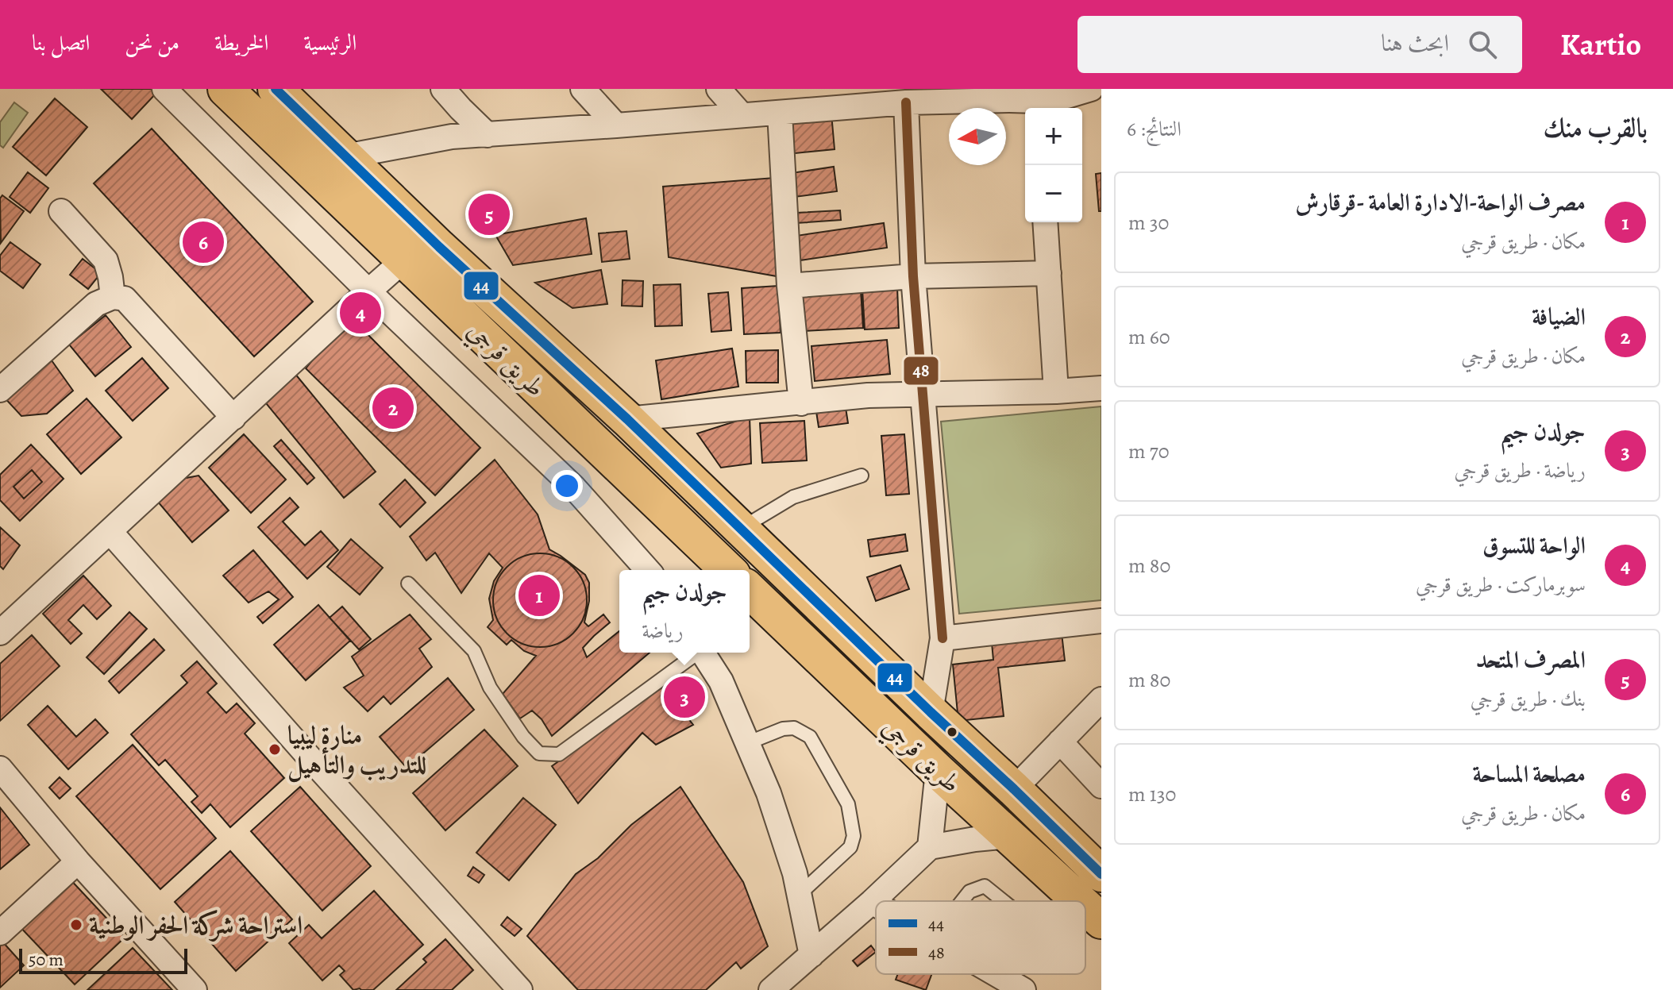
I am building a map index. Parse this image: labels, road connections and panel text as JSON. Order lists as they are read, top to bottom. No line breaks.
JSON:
{"streets":{"highway":["طريق قرجي"]},"places":["منارة ليبيا للتدريب والتأهيل","استراحة شركة الحفر الوطنية"],"lines":["transit line 44","transit line 48"],"legend":["44","48"],"scale_bar":"50 m","north":"left","page":{"header":"Kartio","search":"ابحث هنا","nav":["الرئيسية","الخريطة","من نحن","اتصل بنا"],"heading":["بالقرب منك","النتائج: 6"],"map_buttons":["+","−"],"list":[{"mark":"1","name":"مصرف الواحة-الادارة العامة -قرقارش","note":"مكان · طريق قرجي","value":"30 m"},{"mark":"2","name":"الضيافة","note":"مكان · طريق قرجي","value":"60 m"},{"mark":"3","name":"جولدن جيم","note":"رياضة · طريق قرجي","value":"70 m"},{"mark":"4","name":"الواحة للتسوق","note":"سوبرماركت · طريق قرجي","value":"80 m"},{"mark":"5","name":"المصرف المتحد","note":"بنك · طريق قرجي","value":"80 m"},{"mark":"6","name":"مصلحة المساحة","note":"مكان · طريق قرجي","value":"130 m"}],"pins":["5","6","4","2","1","3"],"popup":["جولدن جيم","رياضة"],"scale":"50 m"}}
